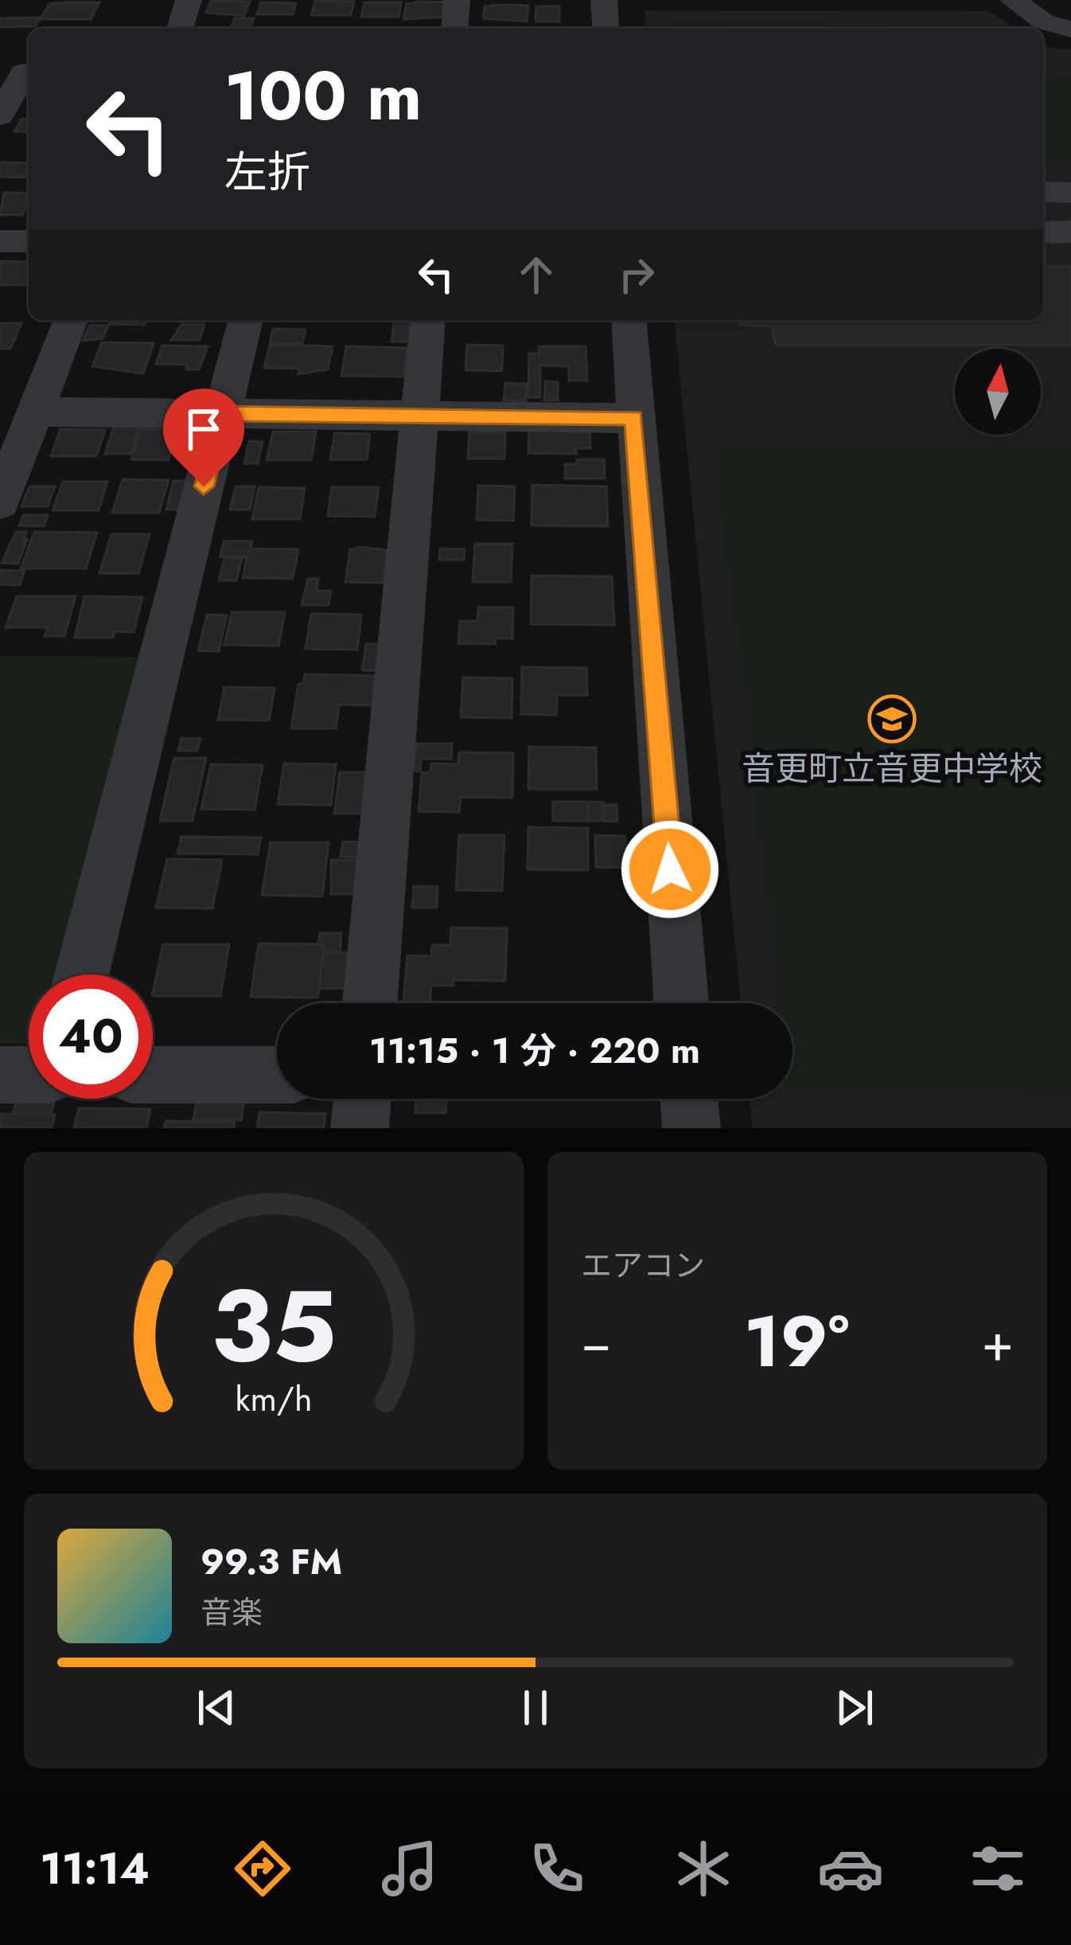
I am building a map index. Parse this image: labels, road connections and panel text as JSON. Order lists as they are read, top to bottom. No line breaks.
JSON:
{"places":{"school or university":["音更町立音更中学校"]},"north":"top","page":{"turn":["100 m","左折"],"limit":"40","trip":"11:15 · 1 分 · 220 m","tile":"エアコン","heat":["−","19°","+"],"song":["99.3 FM","音楽"],"tabs":"11:14","gauge":["35","km/h"]}}
